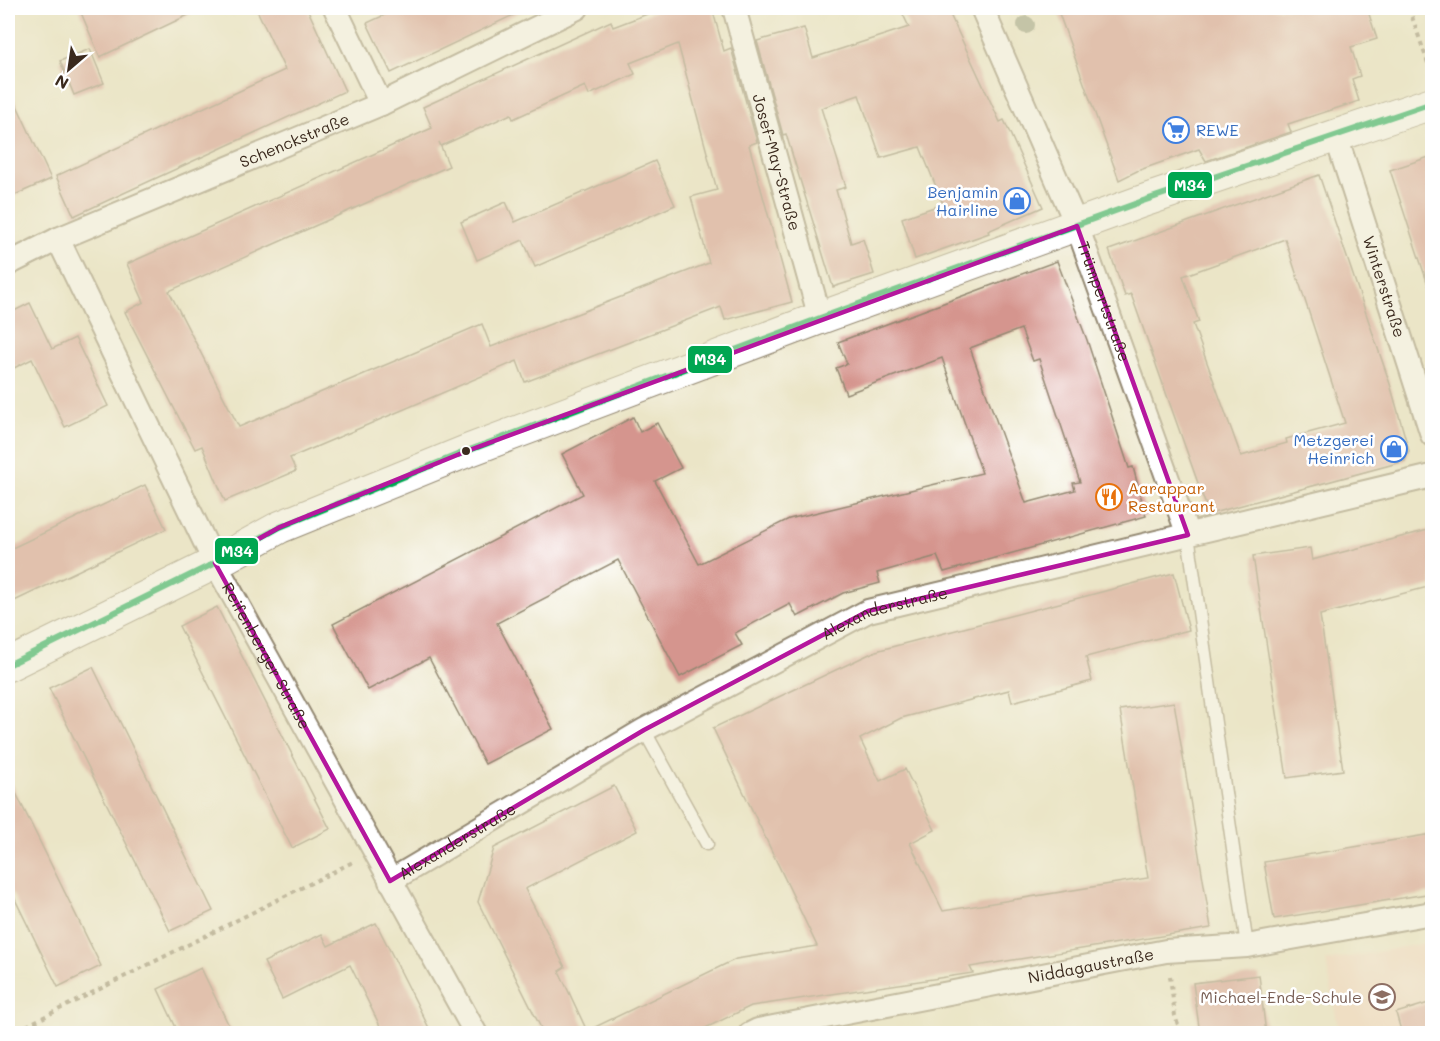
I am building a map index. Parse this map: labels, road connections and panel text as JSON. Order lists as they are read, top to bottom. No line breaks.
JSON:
{"streets":{"street":["Schenckstraße","Josef-May-Straße","Winterstraße","Trümpertstraße","Alexanderstraße","Reifenberger Straße","Niddagaustraße"]},"crossings":[["Schenckstraße","Reifenberger Straße"],["Trümpertstraße","Alexanderstraße"],["Alexanderstraße","Reifenberger Straße"]],"places":{"supermarket":["REWE"],"shop":["Benjamin Hairline","Metzgerei Heinrich"],"restaurant":["Aarappar Restaurant"],"school or university":["Michael-Ende-Schule"]},"lines":["transit line M34"],"north":"bottom left"}
